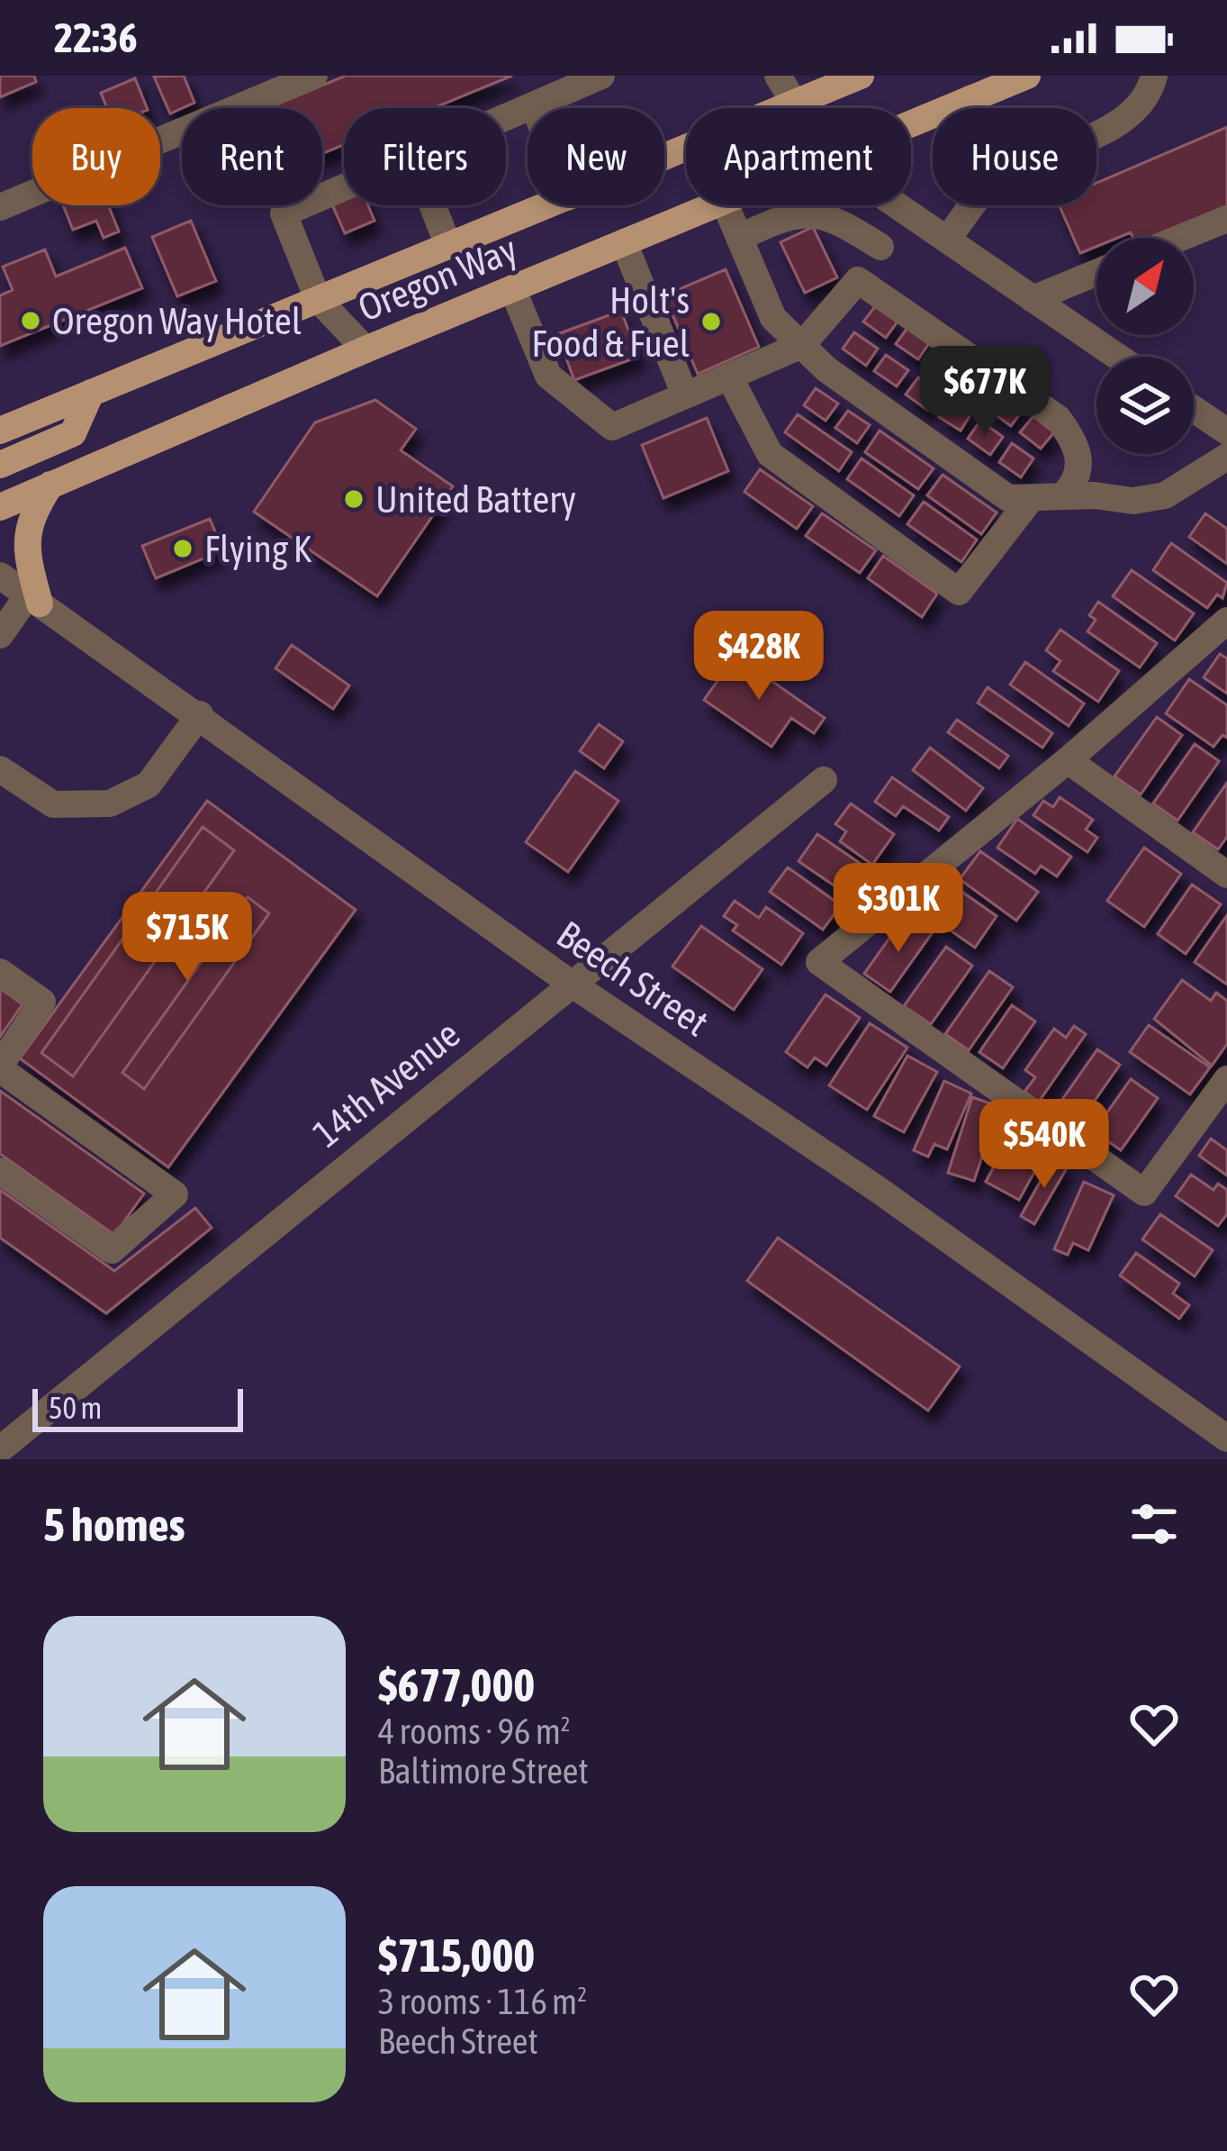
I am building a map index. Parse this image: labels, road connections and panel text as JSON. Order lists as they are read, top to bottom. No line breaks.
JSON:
{"streets":{"main road":["Oregon Way"],"street":["Beech Street","14th Avenue"]},"crossings":[["Beech Street","14th Avenue"]],"places":["Oregon Way Hotel","Holt's Food & Fuel","United Battery","Flying K"],"scale_bar":"50 m","north":"top right","page":{"status":"22:36","chip":["Buy","Rent","Filters","New","Apartment","House"],"price":["$677K","$428K","$301K","$715K","$540K"],"scale":"50 m","heading":"5 homes","list":[{"name":"$677,000","note":"4 rooms · 96 m² · Baltimore Street"},{"name":"$715,000","note":"3 rooms · 116 m² · Beech Street"}]}}
